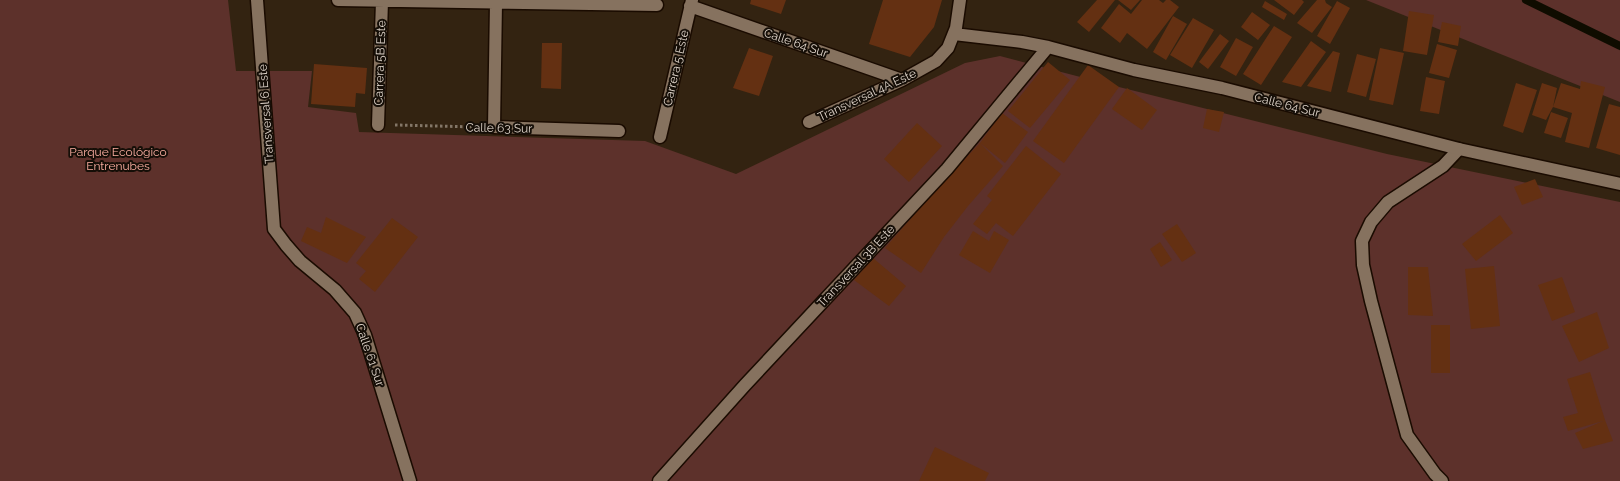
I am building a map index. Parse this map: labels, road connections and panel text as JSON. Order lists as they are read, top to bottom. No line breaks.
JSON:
{"streets":{"street":["Calle 64 Sur","Carrera 5B Este","Carrera 5 Este","Transversal 4A Este","Transversal 6 Este","Calle 63 Sur","Transversal 3B Este","Calle 61 Sur"]},"crossings":[["Calle 64 Sur","Carrera 5 Este"],["Calle 64 Sur","Transversal 4A Este"],["Calle 64 Sur","Transversal 3B Este"],["Carrera 5B Este","Calle 63 Sur"],["Transversal 6 Este","Calle 61 Sur"]],"parks":["Parque Ecológico Entrenubes"]}
